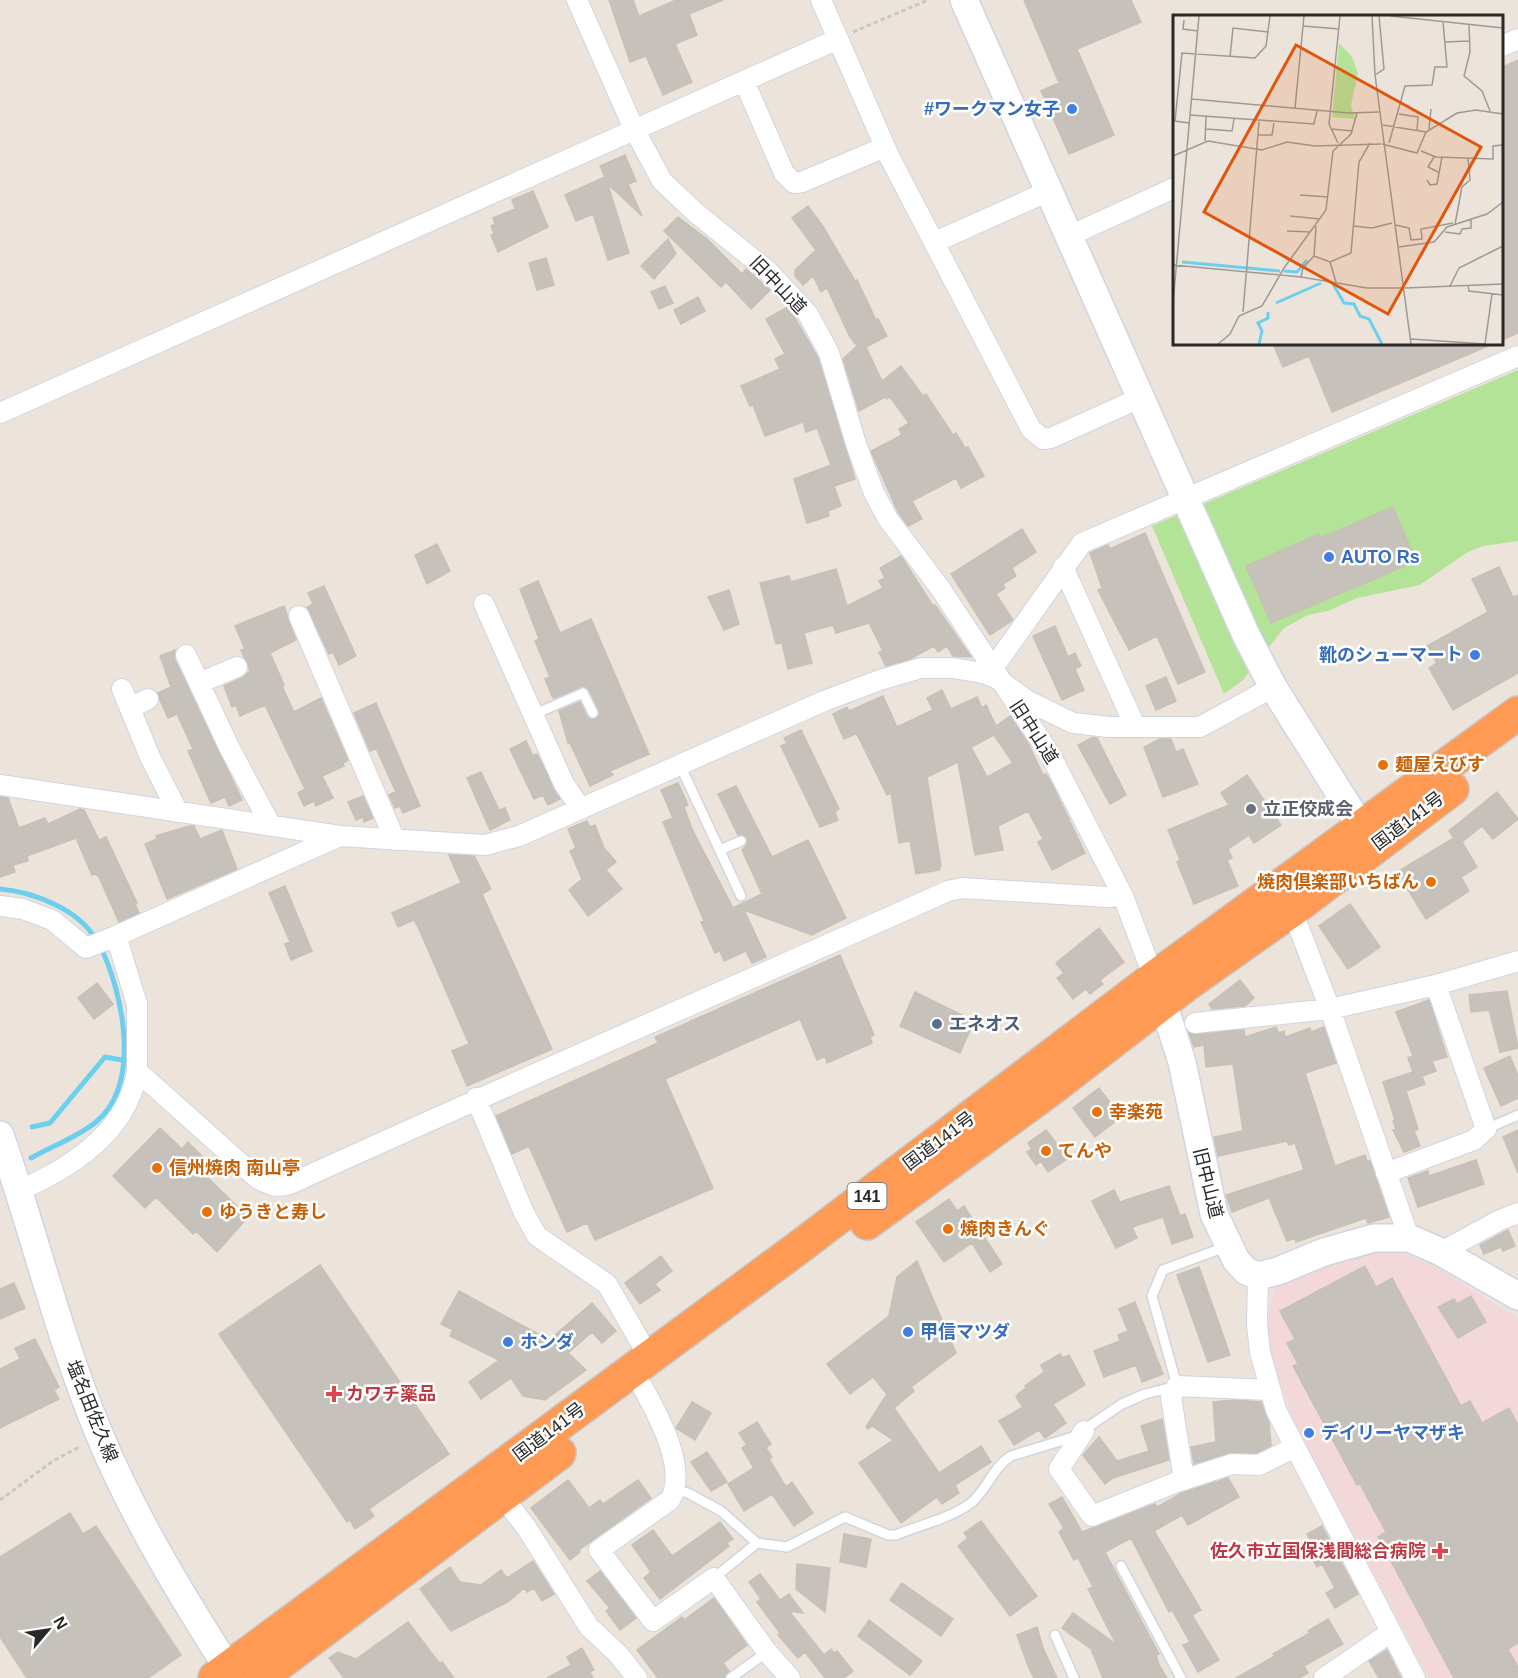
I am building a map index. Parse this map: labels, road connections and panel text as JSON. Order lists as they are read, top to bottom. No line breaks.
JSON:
{"streets":{"highway":["国道141号","141"],"main road":["旧中山道","塩名田佐久線"]},"crossings":[["旧中山道","国道141号"],["国道141号","塩名田佐久線"]],"places":{"other":["#ワークマン女子","AUTO Rs","靴のシューマート","麺屋えびす","立正佼成会","焼肉倶楽部いちばん","エネオス","幸楽苑","てんや","信州焼肉 南山亭","ゆうきと寿し","焼肉きんぐ","甲信マツダ","ホンダ","デイリーヤマザキ"],"health":["カワチ薬品","佐久市立国保浅間総合病院"]},"north":"top right"}
